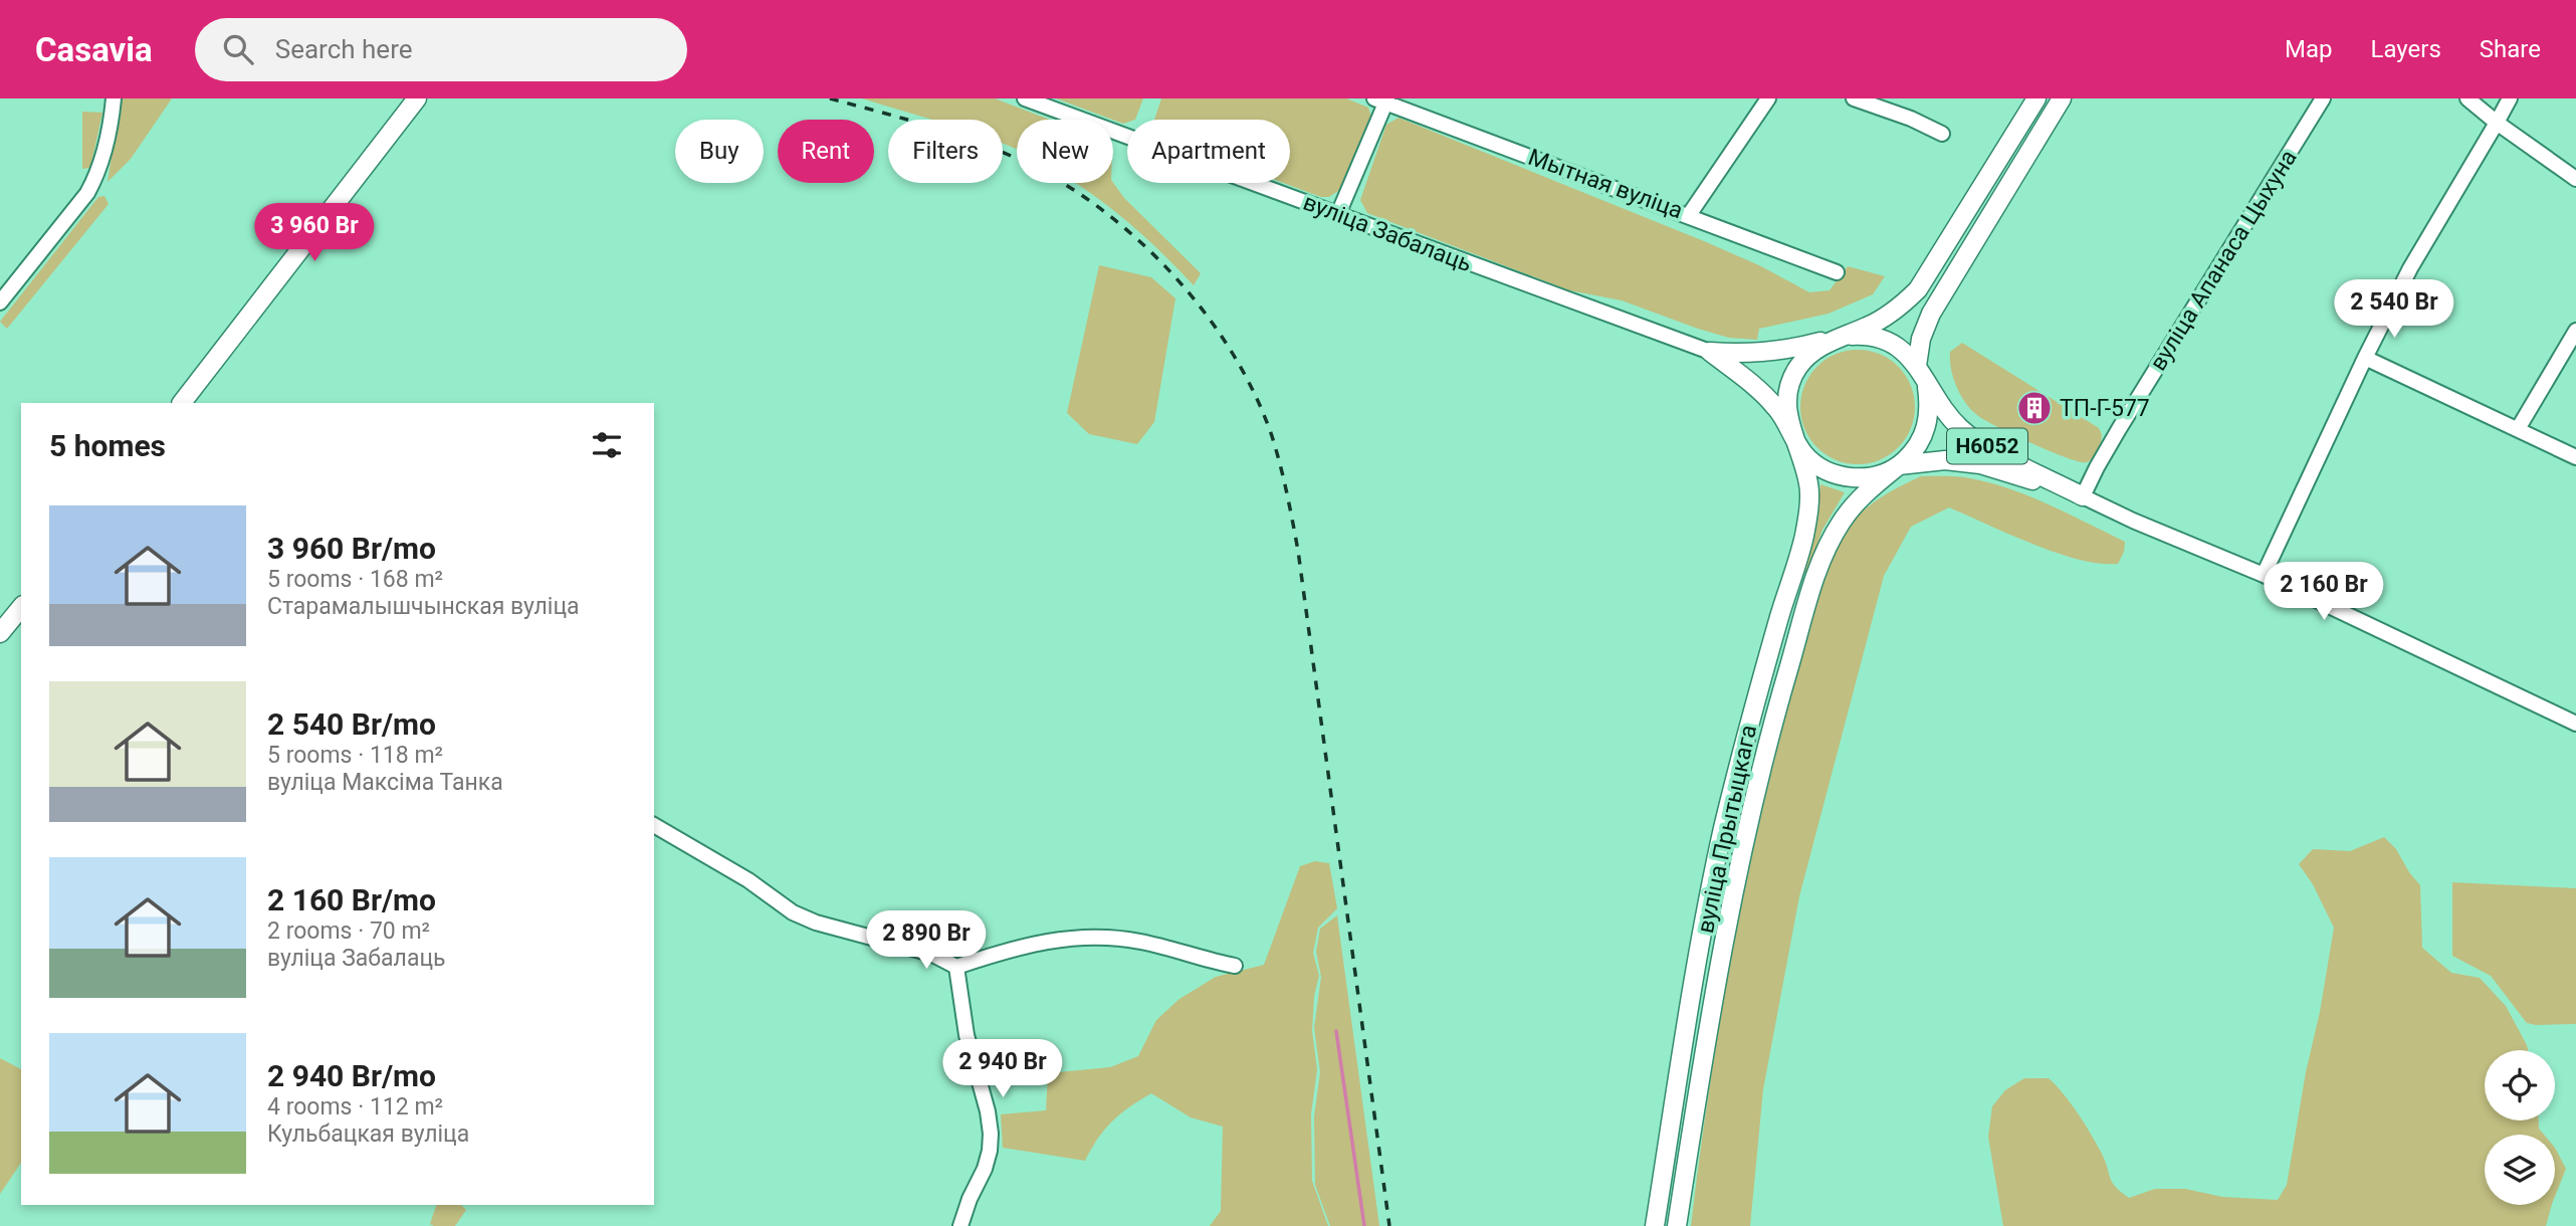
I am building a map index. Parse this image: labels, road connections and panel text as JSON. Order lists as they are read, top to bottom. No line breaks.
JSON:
{"streets":{"main road":["Н6052","вуліца Прытыцкага"],"street":["Мытная вуліца","вуліца Забалаць","вуліца Апанаса Цыхуна"]},"crossings":[["вуліца Забалаць","Н6052"],["вуліца Апанаса Цыхуна","Н6052"],["Н6052","вуліца Прытыцкага"]],"places":{"building":["ТП-Г-577"]},"page":{"header":"Casavia","search":"Search here","nav":["Map","Layers","Share"],"chip":["Buy","Rent","Filters","New","Apartment"],"price":["3 960 Br","2 540 Br","2 160 Br","2 890 Br","2 940 Br"],"heading":"5 homes","list":[{"name":"3 960 Br/mo","note":"5 rooms · 168 m² · Старамалышчынская вуліца"},{"name":"2 540 Br/mo","note":"5 rooms · 118 m² · вуліца Максіма Танка"},{"name":"2 160 Br/mo","note":"2 rooms · 70 m² · вуліца Забалаць"},{"name":"2 940 Br/mo","note":"4 rooms · 112 m² · Кульбацкая вуліца"}]}}
